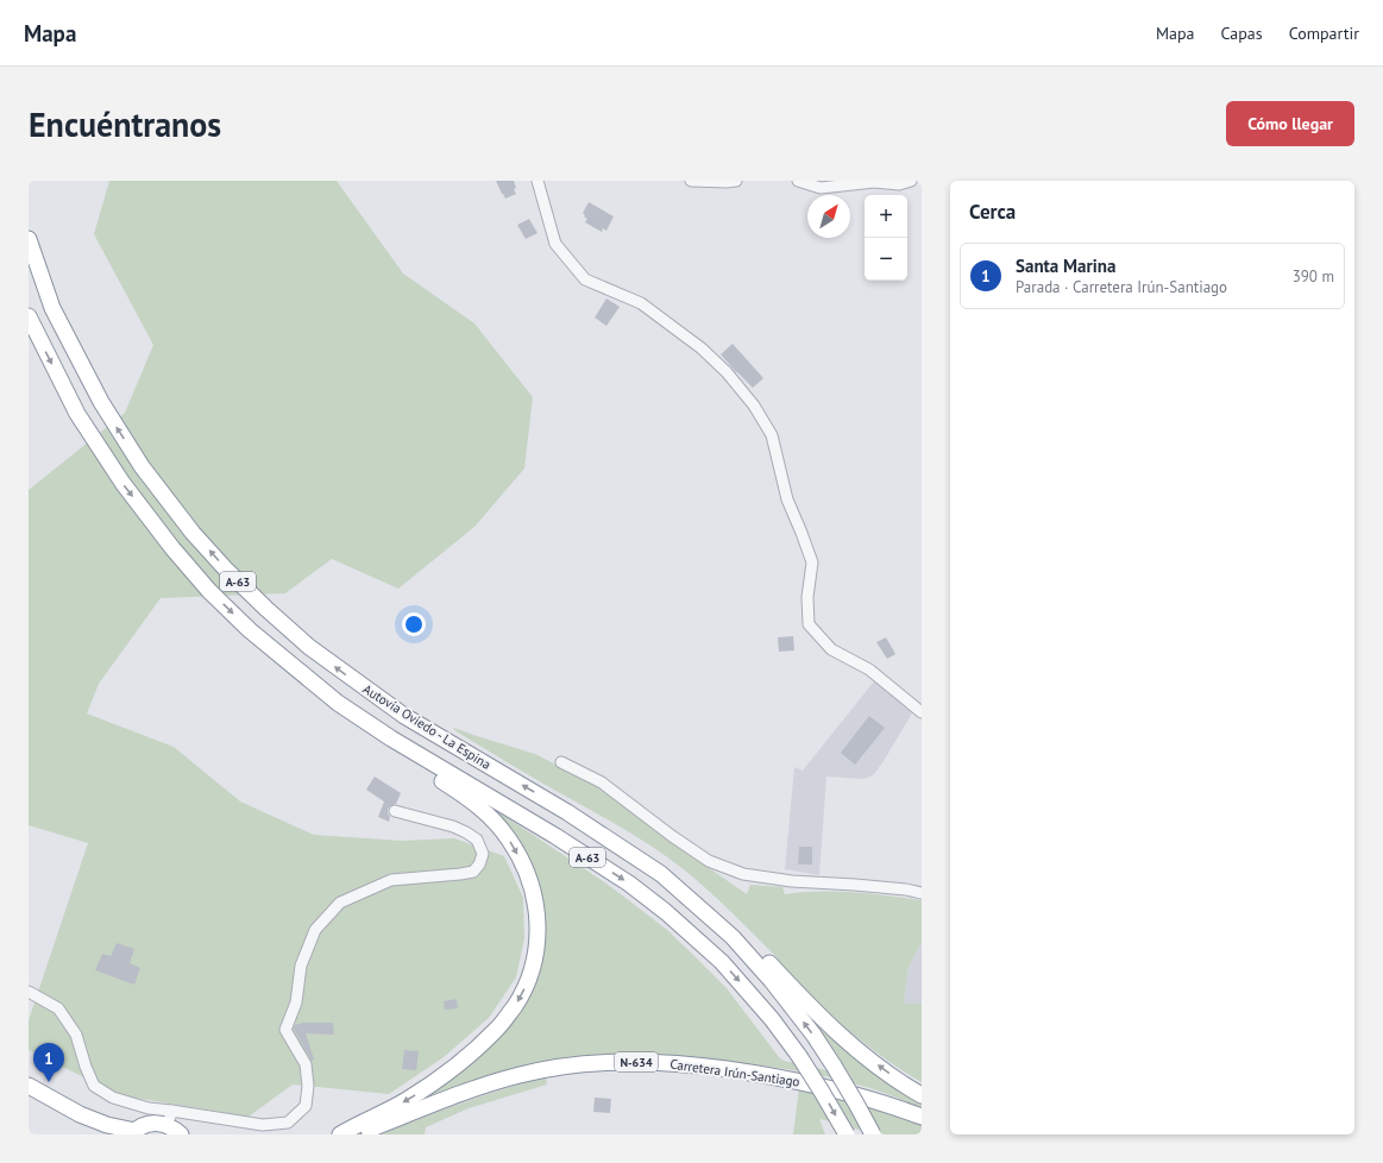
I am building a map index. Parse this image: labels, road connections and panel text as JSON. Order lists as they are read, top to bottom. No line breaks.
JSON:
{"streets":{"highway":["A-63","Autovía Oviedo - La Espina","N-634","Carretera Irún-Santiago"]},"north":"top right","page":{"header":"Mapa","nav":["Mapa","Capas","Compartir"],"buttons":"Cómo llegar","title":"Encuéntranos","heading":"Cerca","map_buttons":["+","−"],"list":[{"mark":"1","name":"Santa Marina","note":"Parada · Carretera Irún-Santiago","value":"390 m"}],"pins":"1"}}
